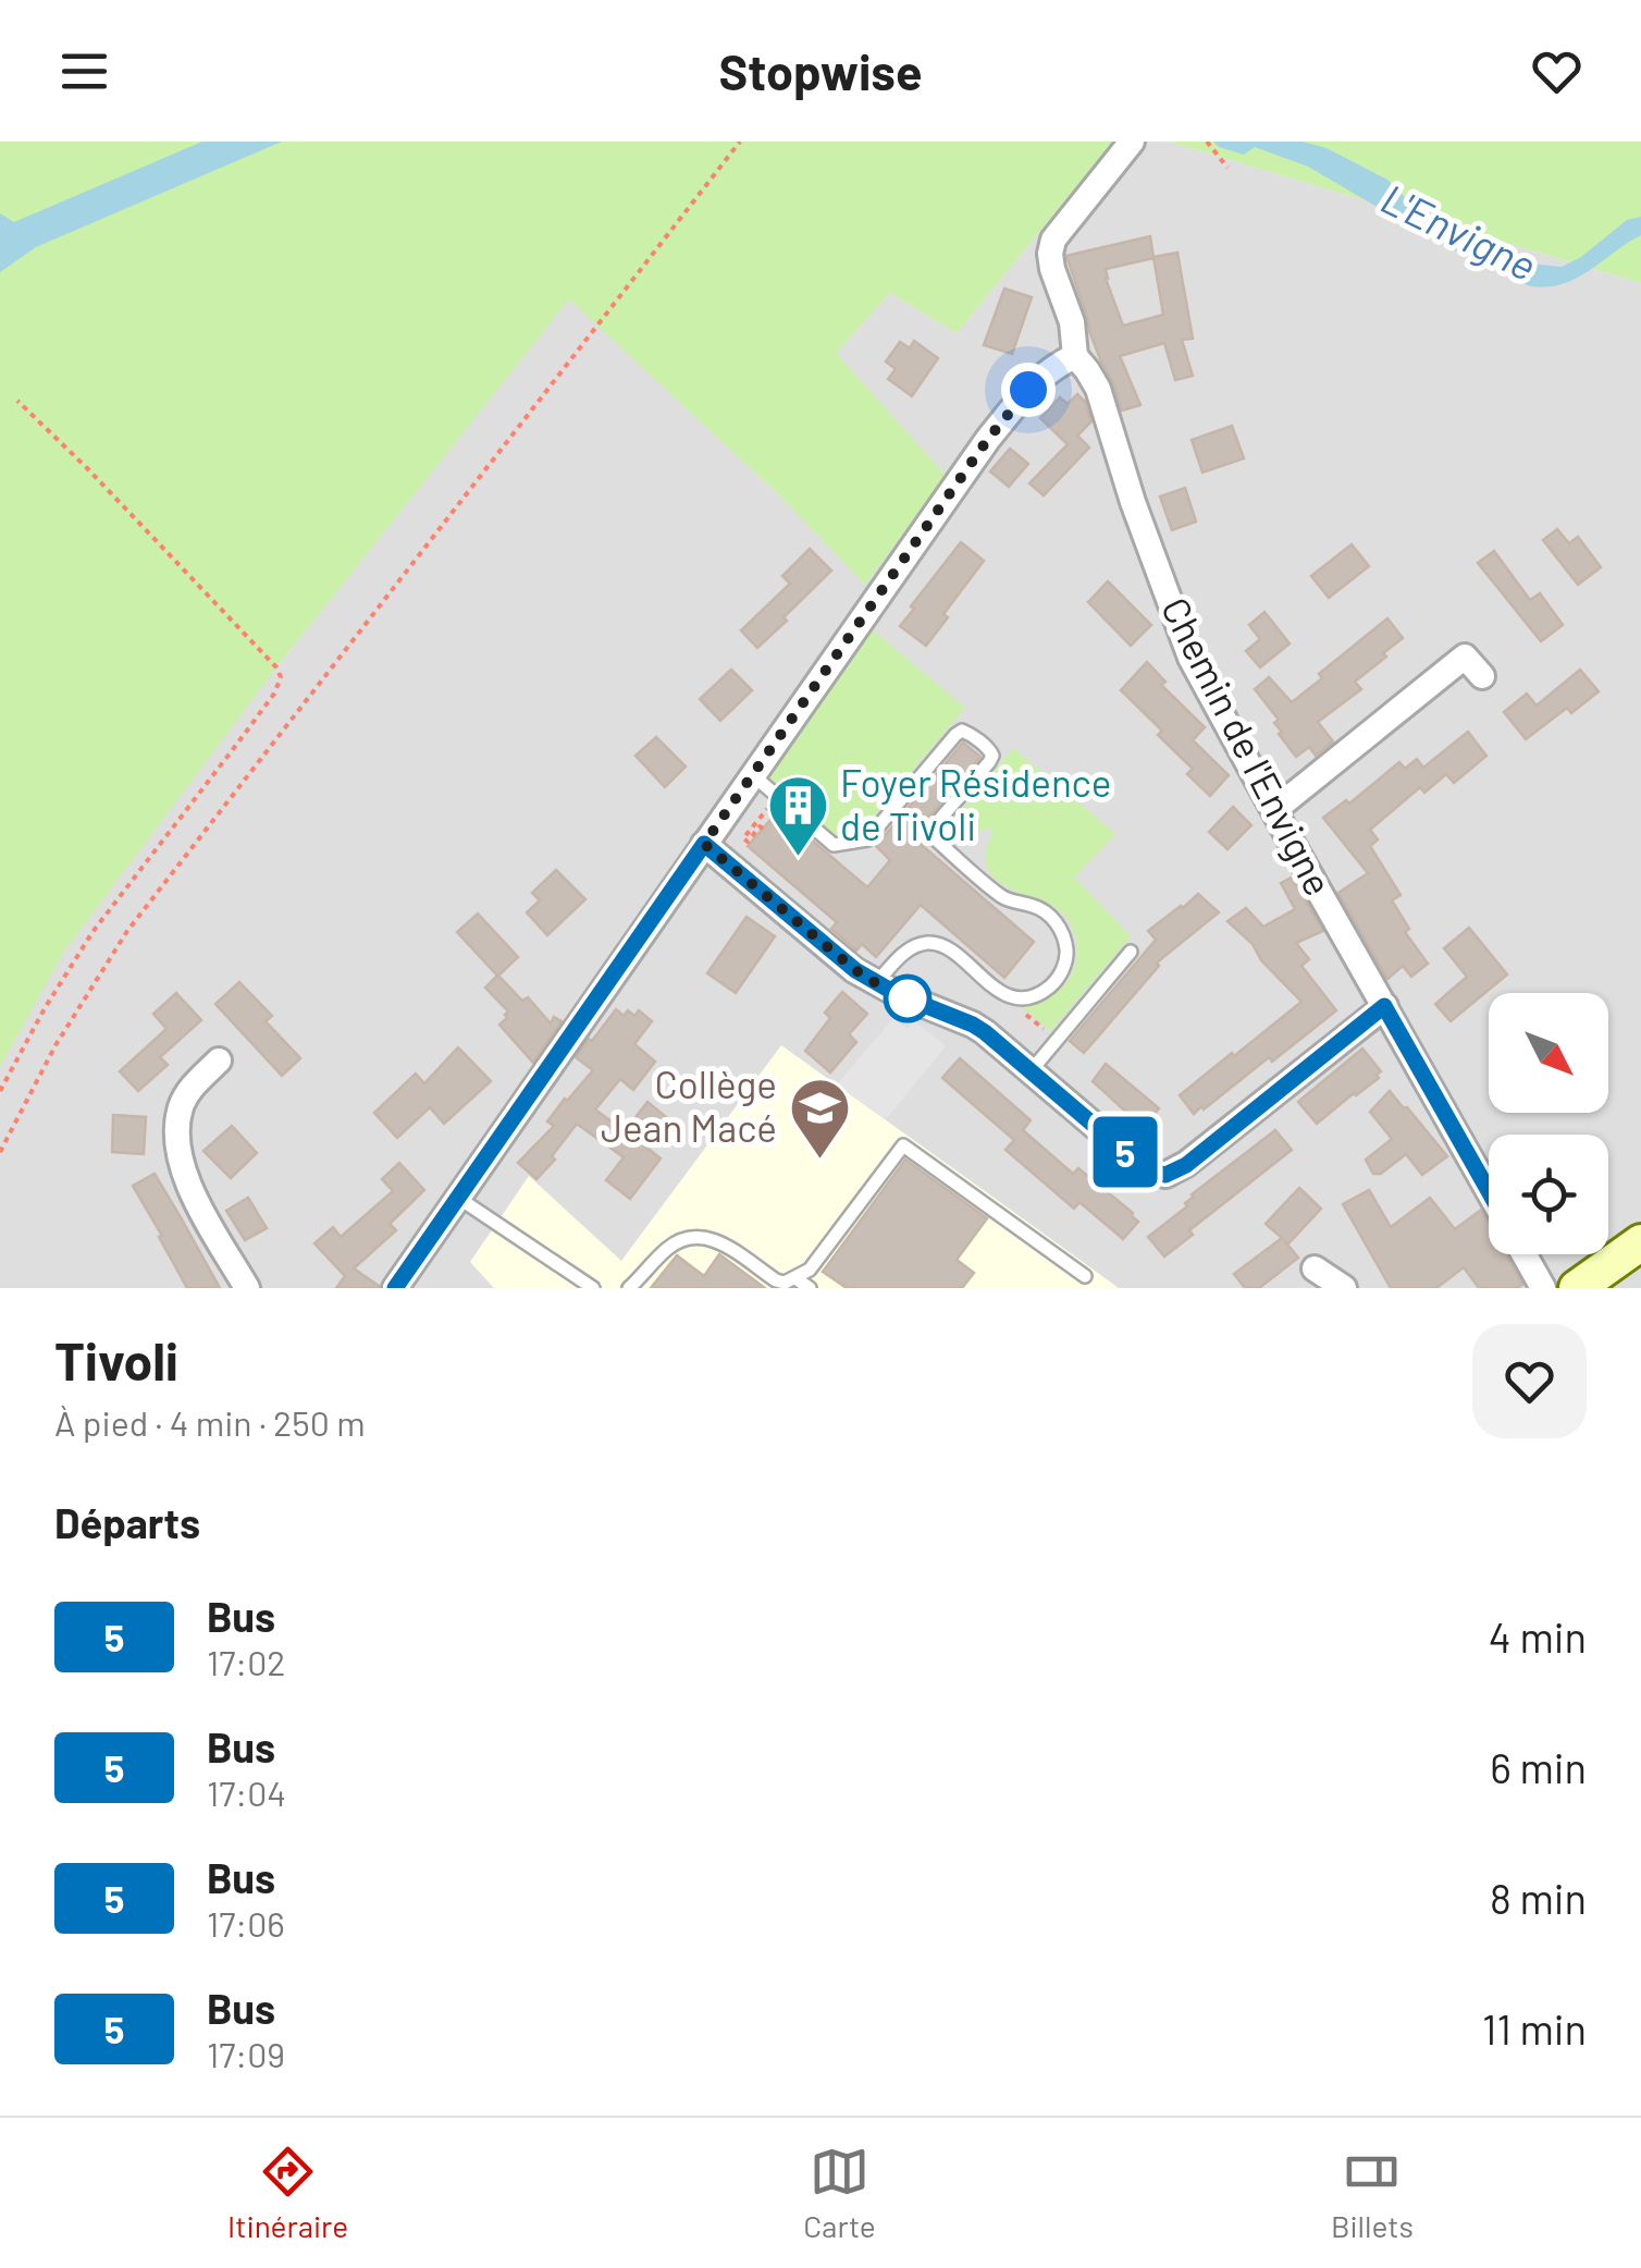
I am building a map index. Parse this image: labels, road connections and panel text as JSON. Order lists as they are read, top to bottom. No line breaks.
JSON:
{"streets":{"street":["Chemin de l'Envigne"]},"water":["L'Envigne"],"places":{"building":["Foyer Résidence de Tivoli"],"school or university":["Collège Jean Macé"]},"lines":["bus line 5"],"north":"bottom right","page":{"header":"Stopwise","on_map":"5","heading":[["Tivoli","À pied · 4 min · 250 m"],"Départs"],"list":[{"mark":"5","name":"Bus","note":"17:02","value":"4 min"},{"mark":"5","name":"Bus","note":"17:04","value":"6 min"},{"mark":"5","name":"Bus","note":"17:06","value":"8 min"},{"mark":"5","name":"Bus","note":"17:09","value":"11 min"}],"tabs":["Itinéraire","Carte","Billets"]}}
